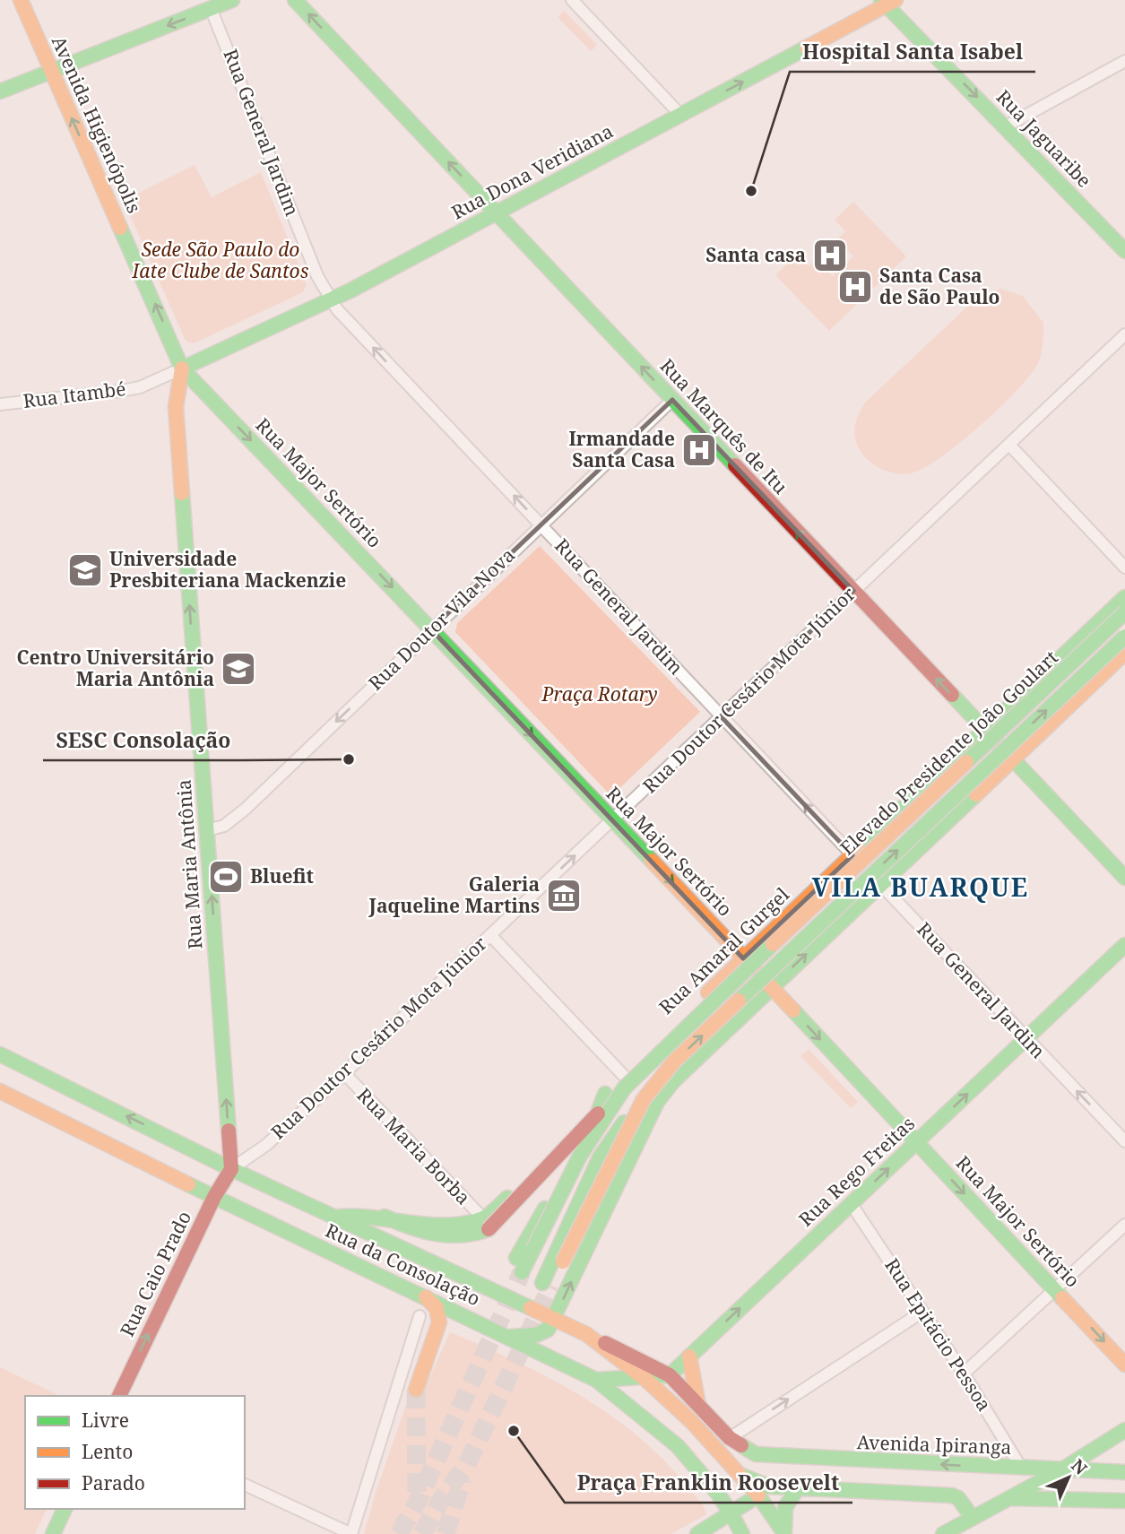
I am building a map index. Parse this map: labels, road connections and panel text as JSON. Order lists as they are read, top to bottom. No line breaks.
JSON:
{"streets":{"main road":["Avenida Higienópolis","Rua Jaguaribe","Rua Dona Veridiana","Rua Marquês de Itu","Rua Major Sertório","Elevado Presidente João Goulart","Rua Maria Antônia","Rua Amaral Gurgel","Rua Rego Freitas","Rua da Consolação","Rua Caio Prado","Avenida Ipiranga"],"street":["Rua General Jardim","Rua Itambé","Rua Doutor Vila Nova","Rua Doutor Cesário Mota Júnior","Rua Maria Borba","Rua Epitácio Pessoa"]},"crossings":[["Avenida Higienópolis","Rua Dona Veridiana"],["Avenida Higienópolis","Rua Itambé"],["Avenida Higienópolis","Rua Major Sertório"],["Avenida Higienópolis","Rua Maria Antônia"],["Rua General Jardim","Rua Dona Veridiana"],["Rua General Jardim","Rua Doutor Vila Nova"],["Rua General Jardim","Rua Doutor Cesário Mota Júnior"],["Rua General Jardim","Rua Amaral Gurgel"],["Rua General Jardim","Rua Rego Freitas"],["Rua Jaguaribe","Rua Dona Veridiana"],["Rua Dona Veridiana","Rua Itambé"],["Rua Dona Veridiana","Rua Marquês de Itu"],["Rua Dona Veridiana","Rua Major Sertório"],["Rua Dona Veridiana","Rua Maria Antônia"],["Rua Itambé","Rua Major Sertório"],["Rua Itambé","Rua Maria Antônia"],["Rua Marquês de Itu","Rua Doutor Vila Nova"],["Rua Marquês de Itu","Rua Doutor Cesário Mota Júnior"],["Rua Marquês de Itu","Rua Amaral Gurgel"],["Rua Major Sertório","Rua Doutor Vila Nova"],["Rua Major Sertório","Rua Doutor Cesário Mota Júnior"],["Rua Major Sertório","Rua Maria Antônia"],["Rua Major Sertório","Rua Amaral Gurgel"],["Rua Major Sertório","Rua Rego Freitas"],["Rua Doutor Vila Nova","Rua Maria Antônia"],["Rua Doutor Cesário Mota Júnior","Rua Maria Antônia"],["Rua Doutor Cesário Mota Júnior","Rua Maria Borba"],["Rua Doutor Cesário Mota Júnior","Rua da Consolação"],["Rua Doutor Cesário Mota Júnior","Rua Caio Prado"],["Elevado Presidente João Goulart","Rua Amaral Gurgel"],["Rua Maria Antônia","Rua da Consolação"],["Rua Maria Antônia","Rua Caio Prado"],["Rua Amaral Gurgel","Rua Maria Borba"],["Rua Amaral Gurgel","Rua da Consolação"],["Rua Maria Borba","Rua da Consolação"],["Rua Rego Freitas","Rua da Consolação"],["Rua Rego Freitas","Rua Epitácio Pessoa"],["Rua da Consolação","Rua Caio Prado"],["Rua da Consolação","Avenida Ipiranga"],["Rua Epitácio Pessoa","Avenida Ipiranga"]],"one_way":["Avenida Higienópolis","Rua General Jardim","Rua Jaguaribe","Rua Marquês de Itu","Rua Major Sertório","Rua Doutor Vila Nova","Rua Maria Antônia","Rua Rego Freitas","Rua Caio Prado"],"districts":["VILA BUARQUE"],"parks":["Sede São Paulo do Iate Clube de Santos","Praça Rotary"],"places":{"other":["Hospital Santa Isabel","SESC Consolação","Praça Franklin Roosevelt"],"hospital":["Santa casa","Santa Casa de São Paulo","Irmandade Santa Casa"],"school or university":["Universidade Presbiteriana Mackenzie","Centro Universitário Maria Antônia"],"sports":["Bluefit"],"museum":["Galeria Jaqueline Martins"]},"legend":["Livre","Lento","Parado"],"north":"top right"}
